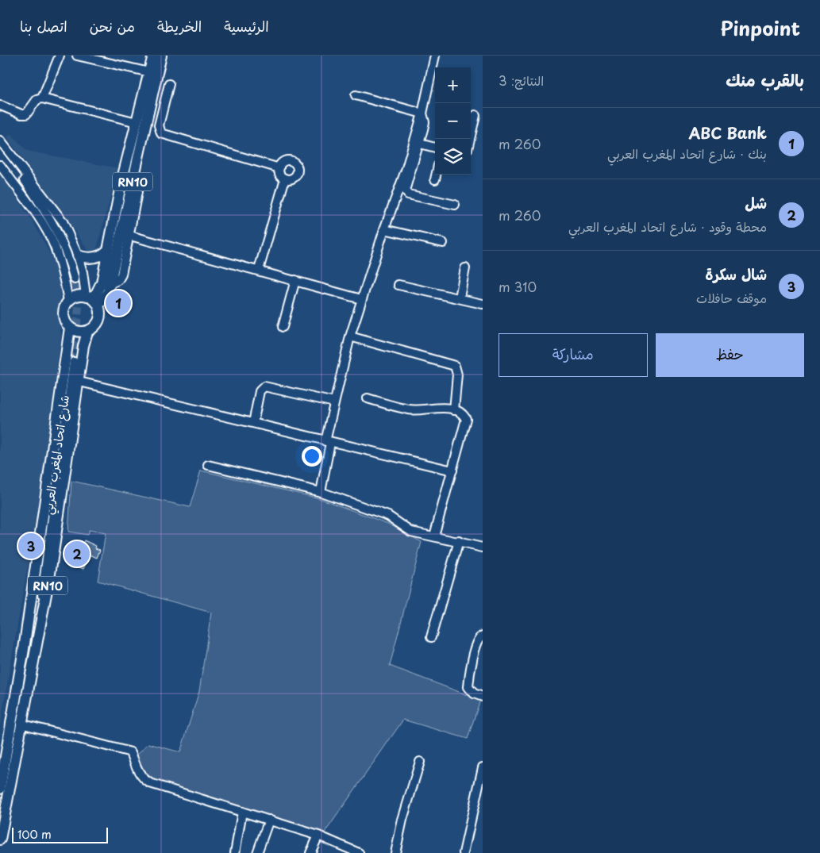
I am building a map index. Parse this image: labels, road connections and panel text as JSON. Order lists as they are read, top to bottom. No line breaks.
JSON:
{"streets":{"main road":["RN10","شارع اتحاد المغرب العربي"]},"crossings":[["RN10","شارع اتحاد المغرب العربي"]],"scale_bar":"100 m","page":{"header":"Pinpoint","nav":["الرئيسية","الخريطة","من نحن","اتصل بنا"],"heading":["بالقرب منك","النتائج: 3"],"map_buttons":["+","−"],"list":[{"mark":"1","name":"ABC Bank","note":"بنك · شارع اتحاد المغرب العربي","value":"260 m"},{"mark":"2","name":"شل","note":"محطة وقود · شارع اتحاد المغرب العربي","value":"260 m"},{"mark":"3","name":"شال سكرة","note":"موقف حافلات","value":"310 m"}],"pins":["1","3","2"],"buttons":["حفظ","مشاركة"],"scale":"100 m"}}
